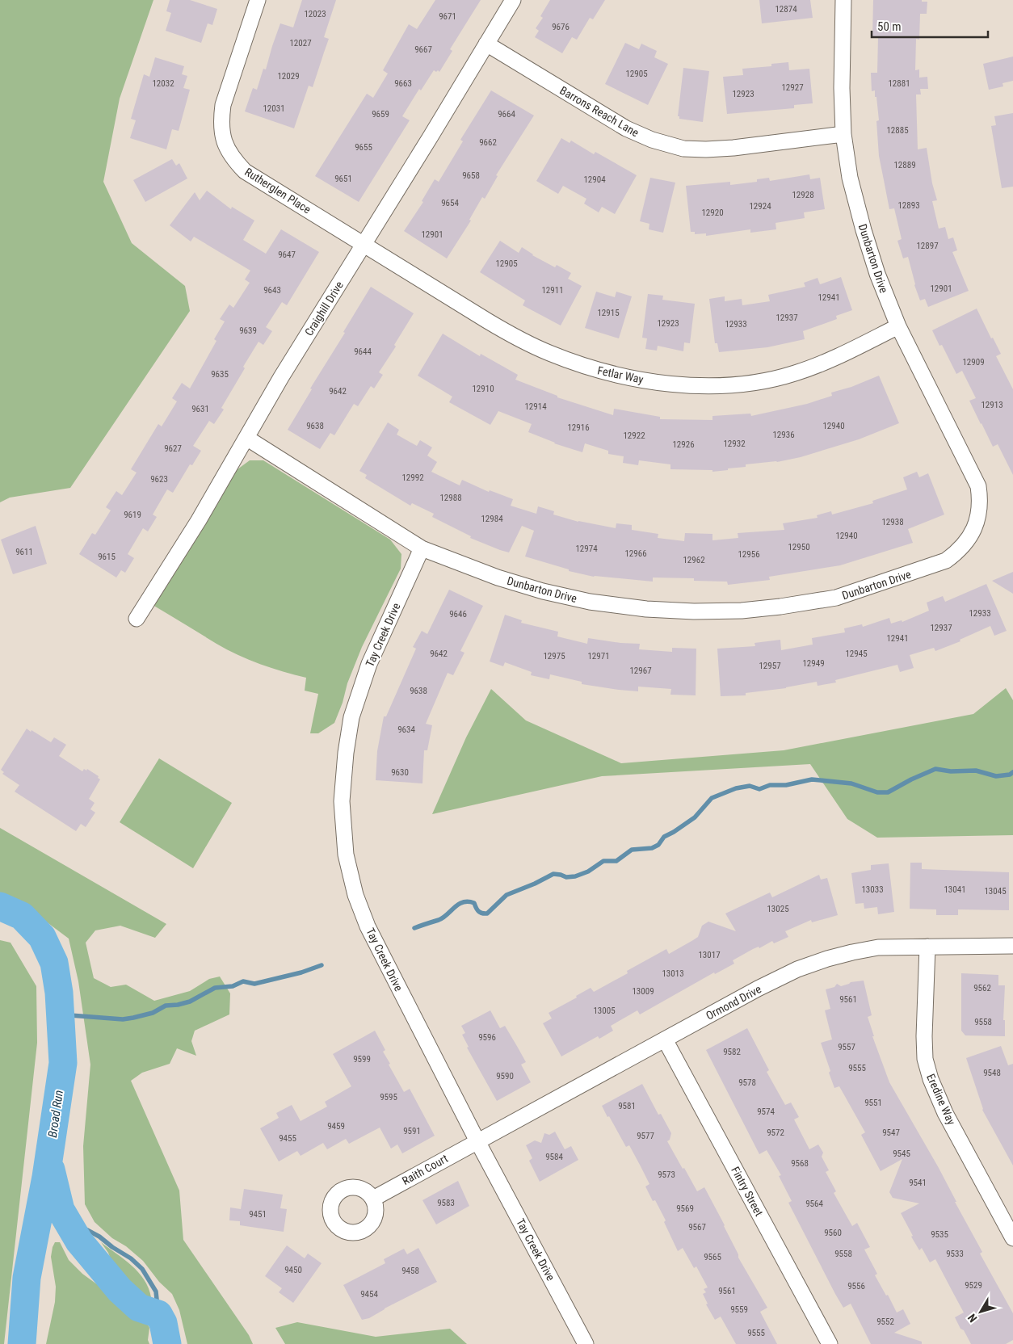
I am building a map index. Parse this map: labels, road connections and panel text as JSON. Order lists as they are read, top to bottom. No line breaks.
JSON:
{"streets":{"street":["Barrons Reach Lane","Rutherglen Place","Dunbarton Drive","Craighill Drive","Fetlar Way","Tay Creek Drive","Ormond Drive","Eredine Way","Raith Court","Fintry Street"]},"crossings":[["Barrons Reach Lane","Dunbarton Drive"],["Barrons Reach Lane","Craighill Drive"],["Rutherglen Place","Craighill Drive"],["Rutherglen Place","Fetlar Way"],["Dunbarton Drive","Craighill Drive"],["Dunbarton Drive","Fetlar Way"],["Dunbarton Drive","Tay Creek Drive"],["Craighill Drive","Fetlar Way"],["Tay Creek Drive","Ormond Drive"],["Tay Creek Drive","Raith Court"],["Ormond Drive","Eredine Way"],["Ormond Drive","Raith Court"],["Ormond Drive","Fintry Street"]],"water":["Broad Run"],"house_numbers":["12874","12023","9671","9676","12027","9667","12905","12029","12032","9663","12881","12927","12923","12031","9659","9664","12885","9662","9655","12889","9658","9651","12904","12928","9654","12893","12924","12920","12901","12897","9647","12905","12901","9643","12911","12941","12915","12937","12923","12933","9639","9644","12909","9635","12910","9642","12913","12914","9631","9638","12940","12916","12936","12922","12932","12926","9627","12992","9623","12988","9619","12984","12938","12940","12950","12974","9611","12966","12956","9615","12962","12933","9646","12937","12941","9642","12945","12975","12971","12949","12957","12967","9638","9634","9630","13033","13041","13045","13025","13017","13013","9562","13009","9561","13005","9558","9596","9557","9582","9599","9555","9548","9590","9578","9595","9551","9581","9574","9459","9591","9572","9547","9577","9455","9545","9584","9568","9573","9541","9583","9564","9569","9451","9567","9560","9535","9558","9533","9565","9450","9458","9529","9556","9561","9454","9559","9552","9555"],"scale_bar":"50 m","north":"bottom left"}
